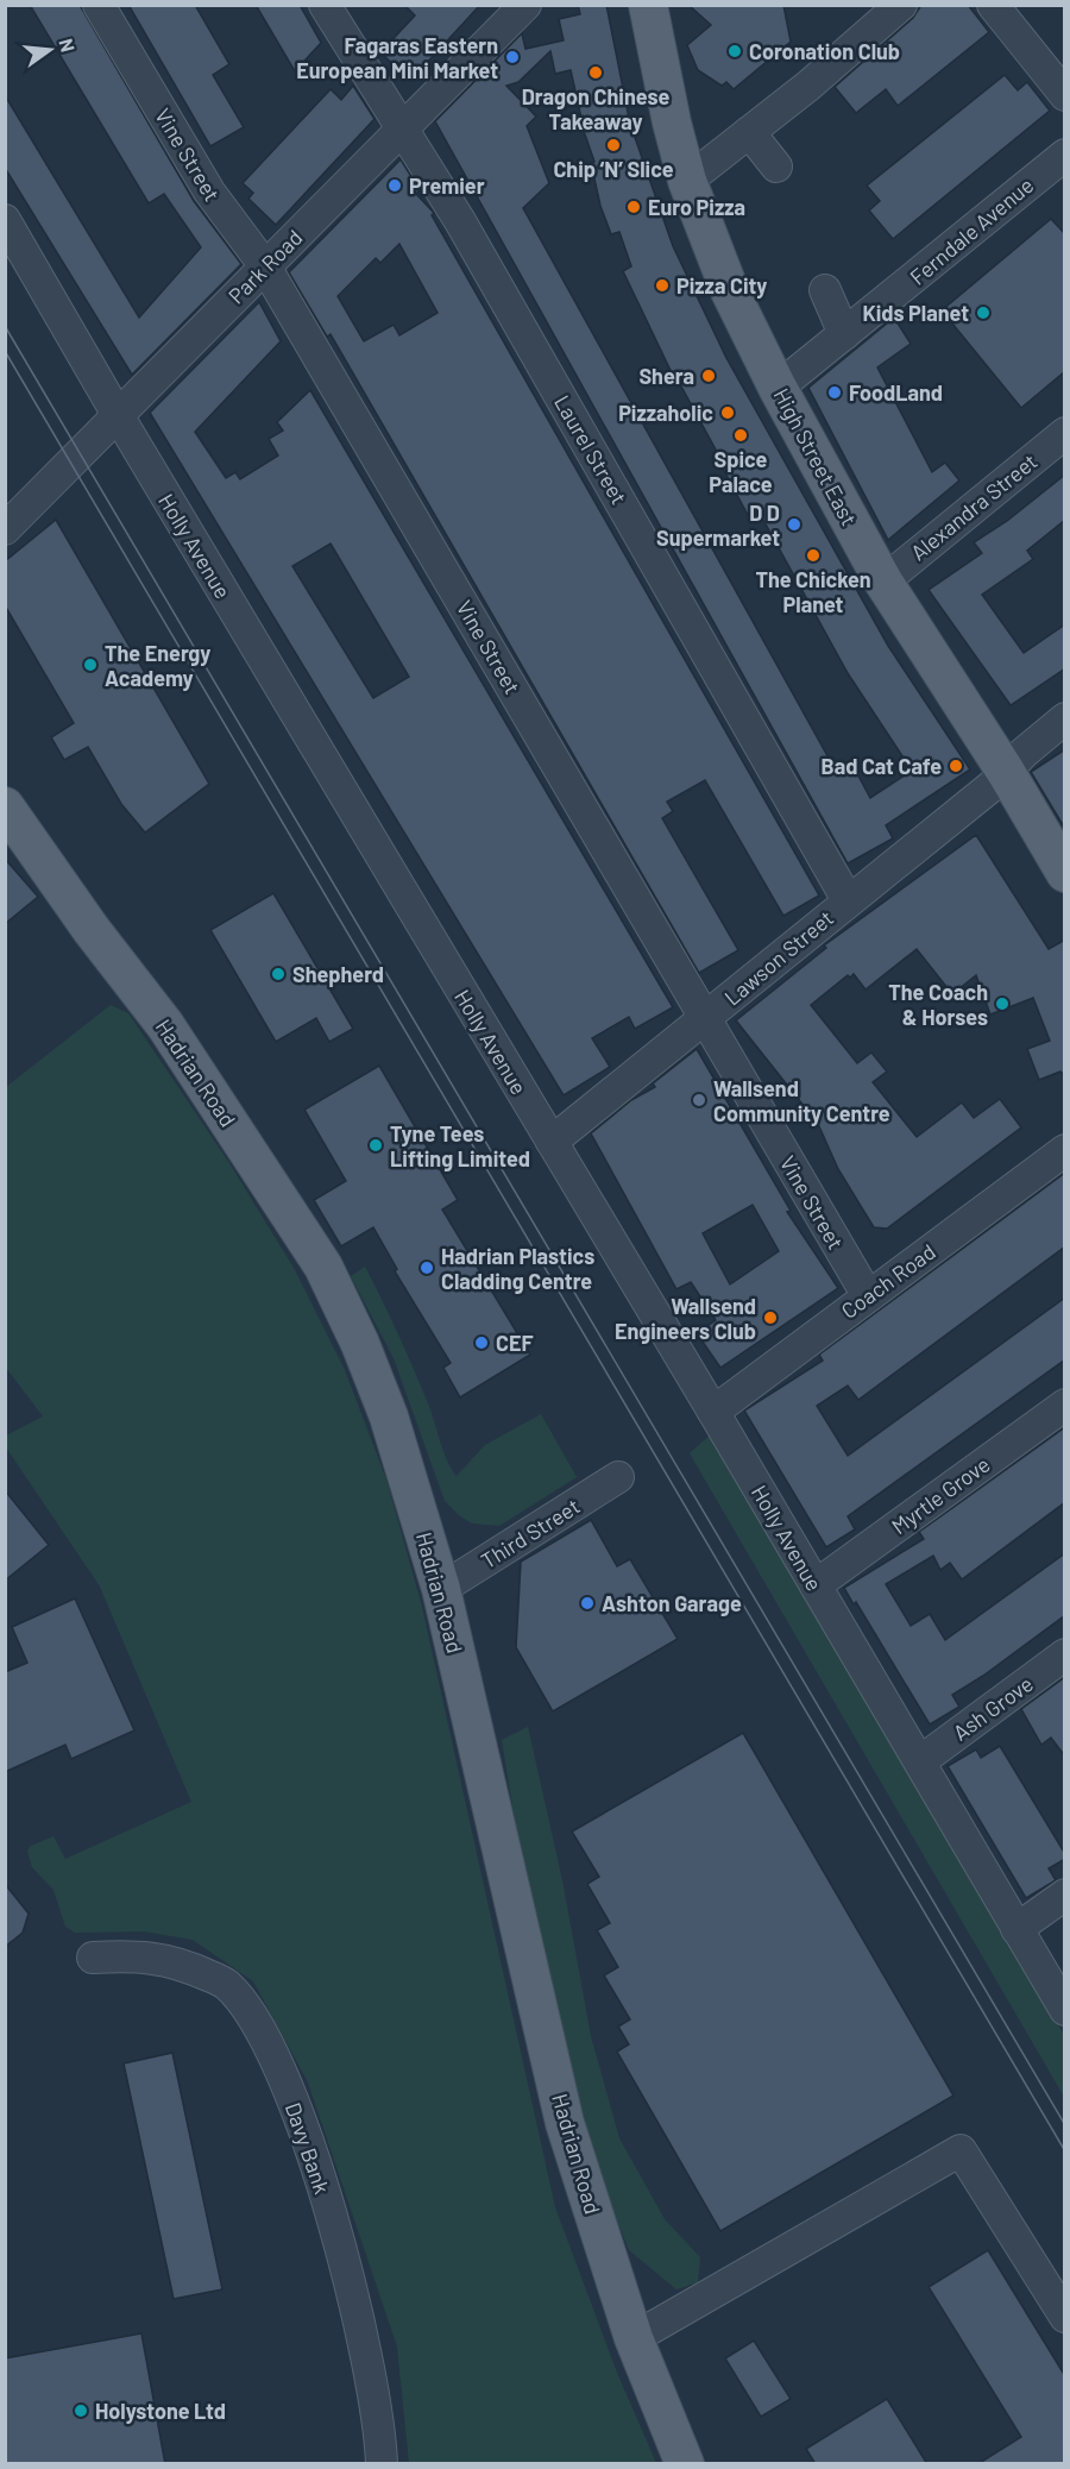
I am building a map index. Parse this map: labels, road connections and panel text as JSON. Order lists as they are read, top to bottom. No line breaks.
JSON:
{"streets":{"main road":["High Street East","Hadrian Road"],"street":["Vine Street","Ferndale Avenue","Park Road","Laurel Street","Alexandra Street","Holly Avenue","Lawson Street","Coach Road","Myrtle Grove","Third Street","Ash Grove","Davy Bank"]},"crossings":[["Vine Street","Park Road"],["Vine Street","Lawson Street"],["Vine Street","Coach Road"],["Ferndale Avenue","High Street East"],["Park Road","Laurel Street"],["Park Road","Holly Avenue"],["Laurel Street","Lawson Street"],["High Street East","Alexandra Street"],["High Street East","Lawson Street"],["Holly Avenue","Lawson Street"],["Holly Avenue","Coach Road"],["Holly Avenue","Myrtle Grove"],["Holly Avenue","Ash Grove"],["Hadrian Road","Third Street"]],"places":["Coronation Club","Fagaras Eastern European Mini Market","Dragon Chinese Takeaway","Chip ‘N’ Slice","Premier","Euro Pizza","Pizza City","Kids Planet","Shera","FoodLand","Pizzaholic","Spice Palace","D D Supermarket","The Chicken Planet","The Energy Academy","Bad Cat Cafe","Shepherd","The Coach & Horses","Wallsend Community Centre","Tyne Tees Lifting Limited","Hadrian Plastics Cladding Centre","Wallsend Engineers Club","CEF","Ashton Garage","Holystone Ltd"],"north":"right"}
